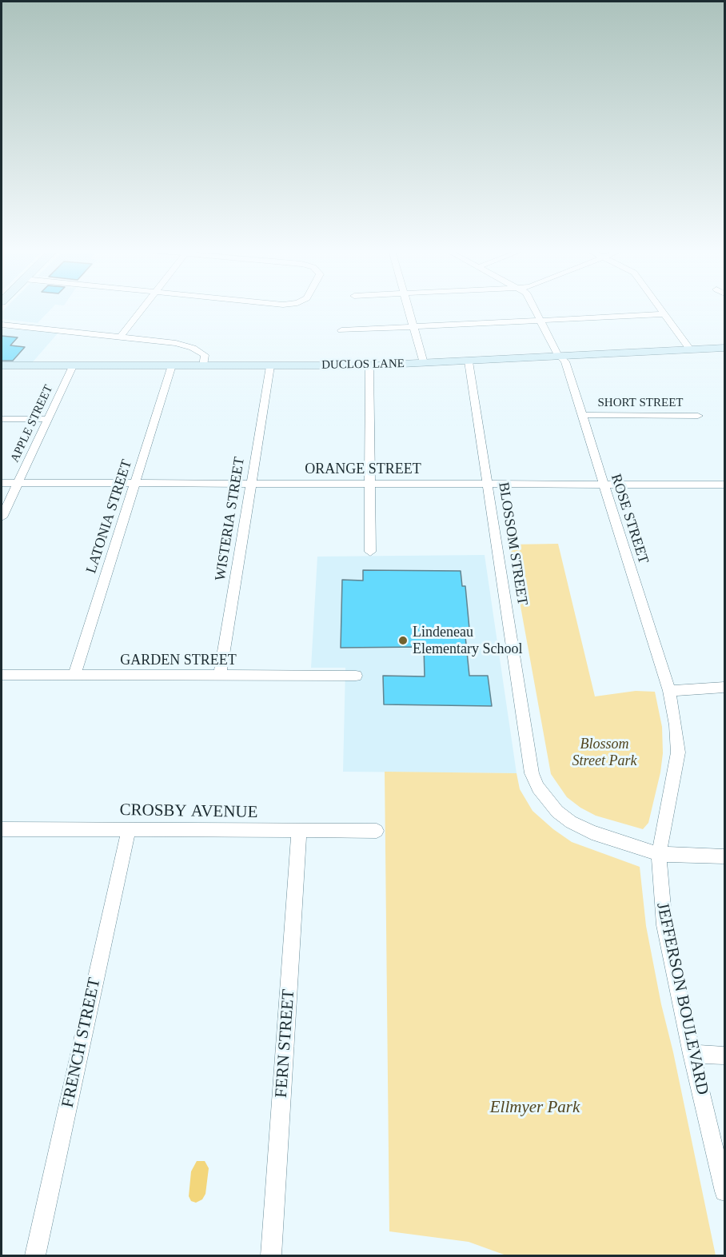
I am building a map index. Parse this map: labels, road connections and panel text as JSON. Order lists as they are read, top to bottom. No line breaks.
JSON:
{"streets":{"street":["DUCLOS LANE","SHORT STREET","APPLE STREET","ORANGE STREET","LATONIA STREET","WISTERIA STREET","ROSE STREET","BLOSSOM STREET","GARDEN STREET","CROSBY AVENUE","JEFFERSON BOULEVARD","FRENCH STREET","FERN STREET"]},"crossings":[["DUCLOS LANE","APPLE STREET"],["DUCLOS LANE","LATONIA STREET"],["DUCLOS LANE","WISTERIA STREET"],["DUCLOS LANE","ROSE STREET"],["DUCLOS LANE","BLOSSOM STREET"],["SHORT STREET","ROSE STREET"],["APPLE STREET","ORANGE STREET"],["ORANGE STREET","LATONIA STREET"],["ORANGE STREET","WISTERIA STREET"],["ORANGE STREET","ROSE STREET"],["ORANGE STREET","BLOSSOM STREET"],["LATONIA STREET","GARDEN STREET"],["WISTERIA STREET","GARDEN STREET"],["ROSE STREET","JEFFERSON BOULEVARD"],["BLOSSOM STREET","JEFFERSON BOULEVARD"],["CROSBY AVENUE","FRENCH STREET"],["CROSBY AVENUE","FERN STREET"]],"parks":["Blossom Street Park","Ellmyer Park"],"places":["Lindeneau Elementary School"]}
